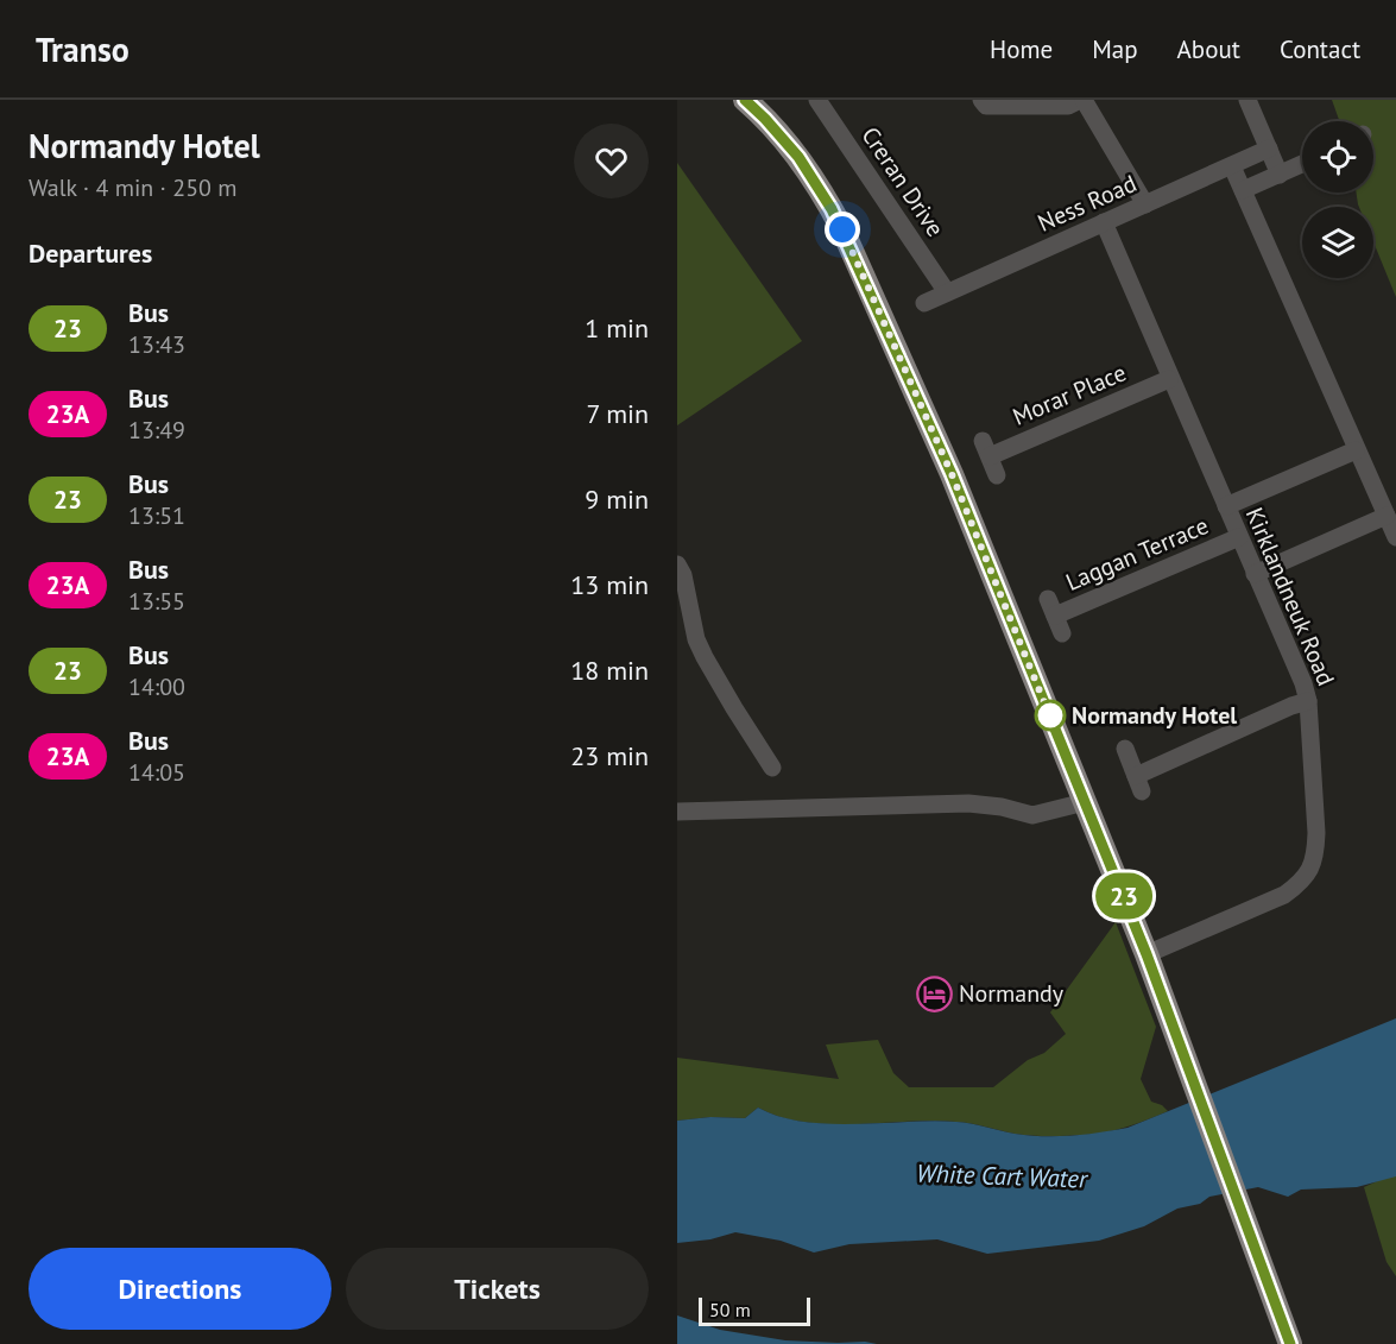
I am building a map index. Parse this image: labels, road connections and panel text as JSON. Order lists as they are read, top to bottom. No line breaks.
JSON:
{"streets":{"street":["Creran Drive","Ness Road","Morar Place","Laggan Terrace","Kirklandneuk Road"]},"crossings":[["Creran Drive","Ness Road"],["Ness Road","Kirklandneuk Road"],["Morar Place","Kirklandneuk Road"],["Laggan Terrace","Kirklandneuk Road"]],"water":["White Cart Water"],"places":{"other":["Normandy Hotel"],"hotel":["Normandy"]},"lines":["bus line 23"],"scale_bar":"50 m","page":{"header":"Transo","nav":["Home","Map","About","Contact"],"heading":[["Normandy Hotel","Walk · 4 min · 250 m"],"Departures"],"on_map":"23","list":[{"mark":"23","name":"Bus","note":"13:43","value":"1 min"},{"mark":"23A","name":"Bus","note":"13:49","value":"7 min"},{"mark":"23","name":"Bus","note":"13:51","value":"9 min"},{"mark":"23A","name":"Bus","note":"13:55","value":"13 min"},{"mark":"23","name":"Bus","note":"14:00","value":"18 min"},{"mark":"23A","name":"Bus","note":"14:05","value":"23 min"}],"buttons":["Directions","Tickets"],"scale":"50 m"}}
